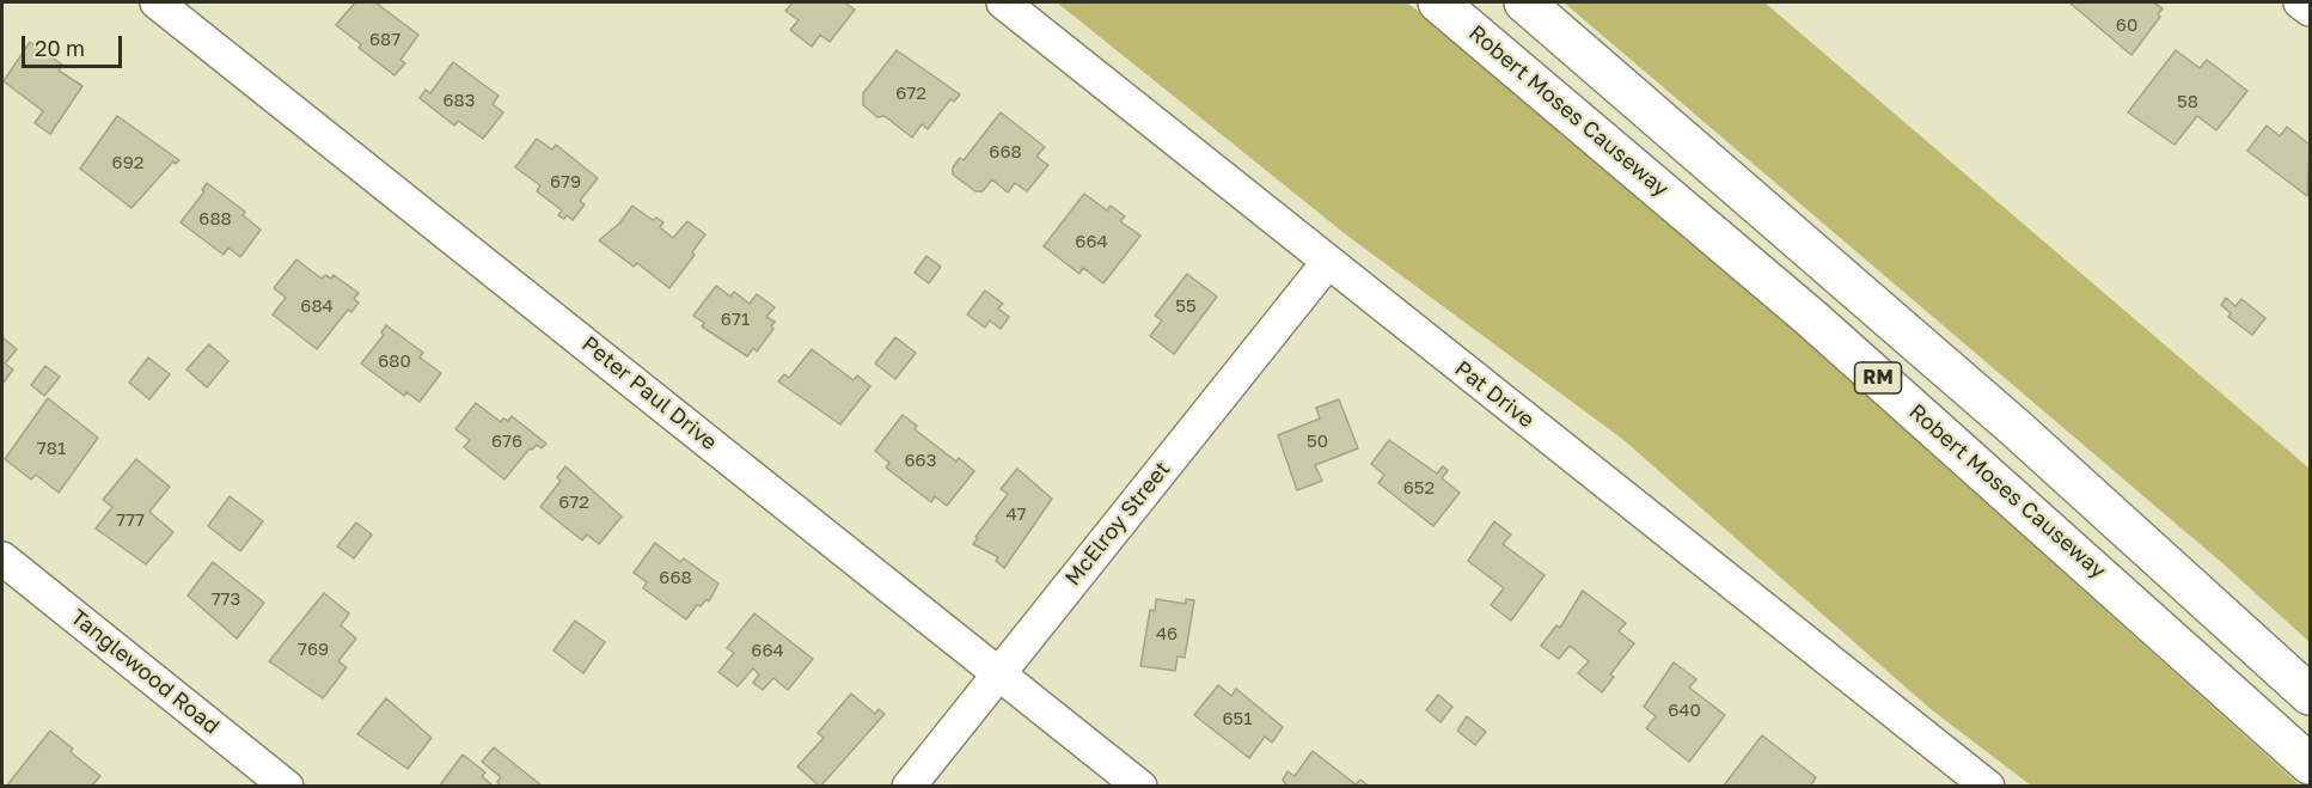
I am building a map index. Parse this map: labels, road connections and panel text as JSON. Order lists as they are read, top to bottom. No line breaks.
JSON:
{"streets":{"highway":["Robert Moses Causeway","RM"],"street":["Peter Paul Drive","Pat Drive","McElroy Street","Tanglewood Road"]},"crossings":[["Peter Paul Drive","McElroy Street"],["Pat Drive","McElroy Street"]],"house_numbers":["60","687","672","683","58","668","692","679","688","664","684","55","671","680","676","50","781","663","652","672","47","777","668","773","46","769","664","640","651"],"scale_bar":"20 m"}
